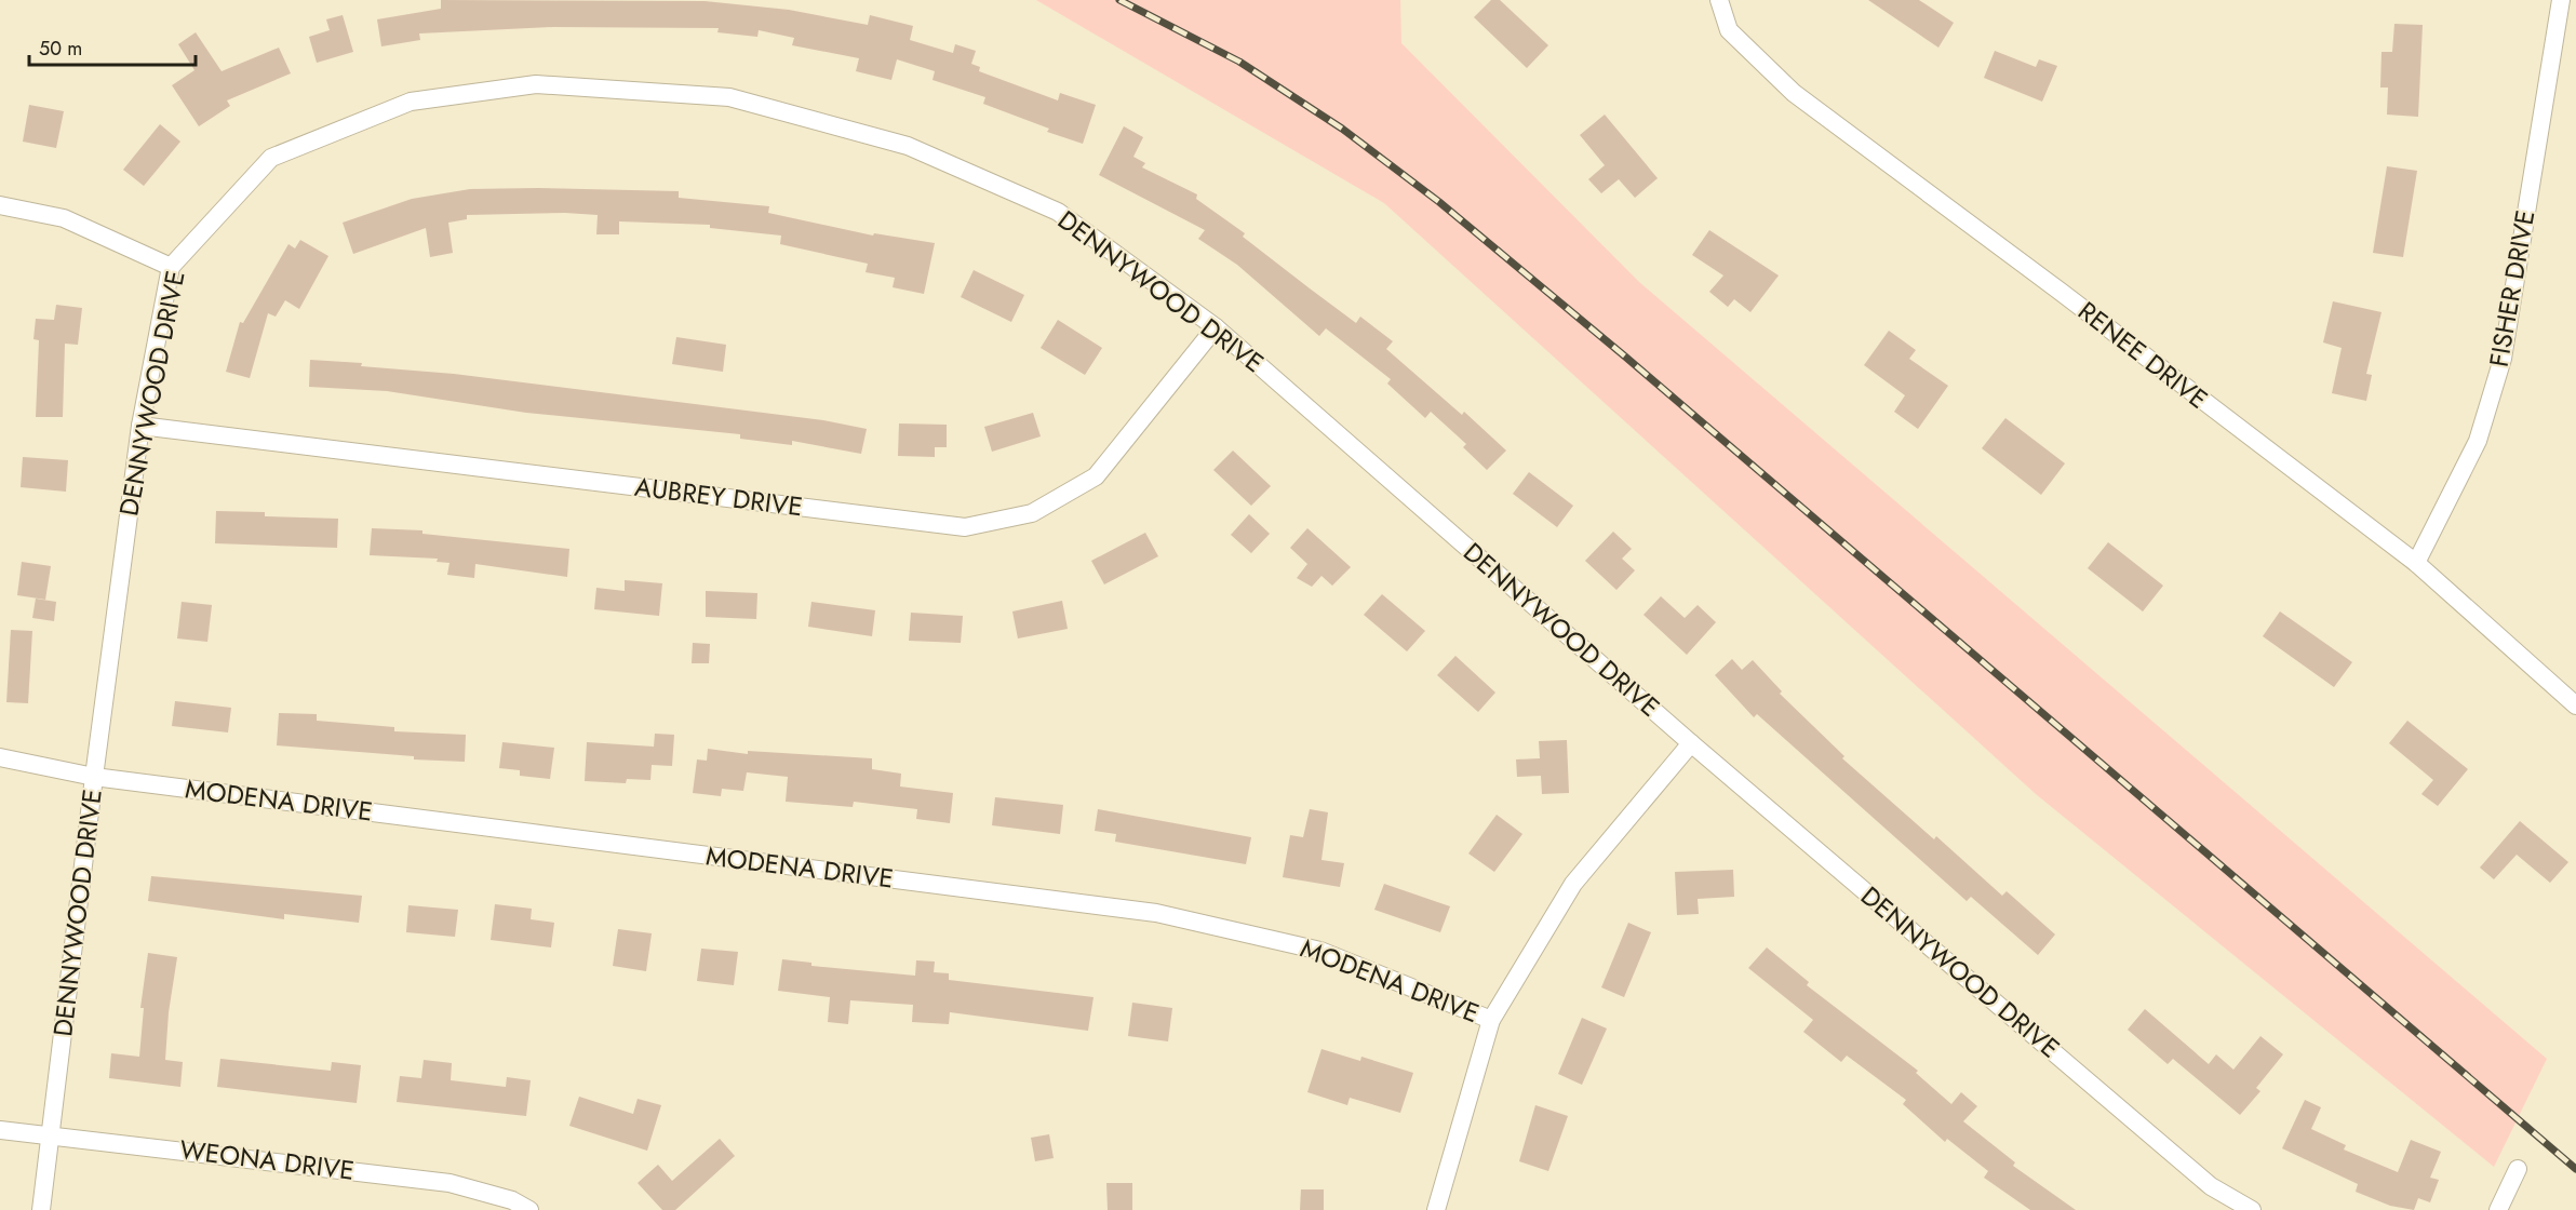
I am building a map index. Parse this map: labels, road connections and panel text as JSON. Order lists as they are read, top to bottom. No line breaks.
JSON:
{"streets":{"street":["FISHER DRIVE","DENNYWOOD DRIVE","RENEE DRIVE","AUBREY DRIVE","MODENA DRIVE","WEONA DRIVE"]},"crossings":[["FISHER DRIVE","RENEE DRIVE"],["DENNYWOOD DRIVE","AUBREY DRIVE"],["DENNYWOOD DRIVE","MODENA DRIVE"],["DENNYWOOD DRIVE","WEONA DRIVE"]],"scale_bar":"50 m"}
